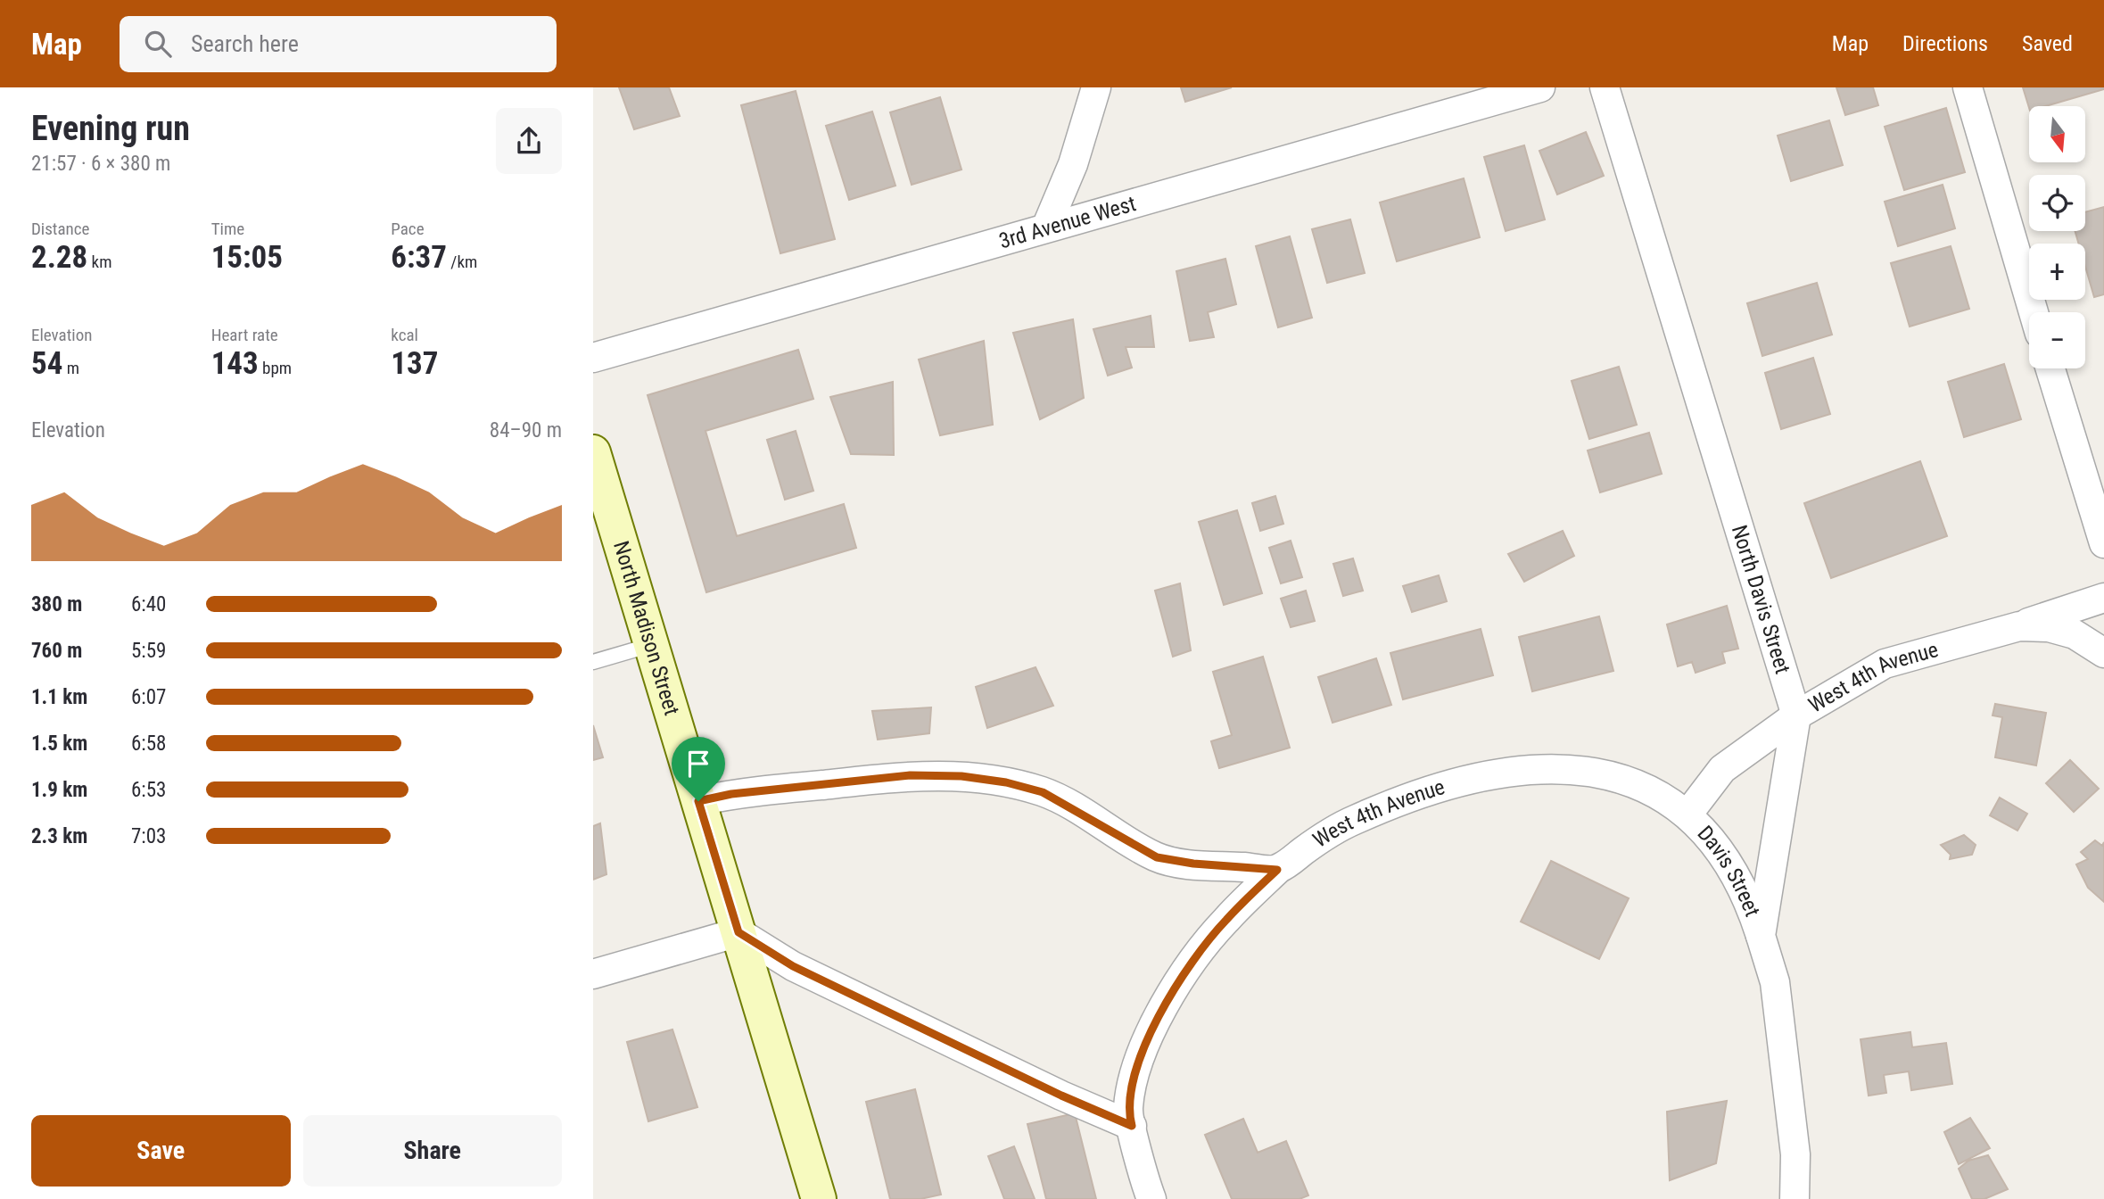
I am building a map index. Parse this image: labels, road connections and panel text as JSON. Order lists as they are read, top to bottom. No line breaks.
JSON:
{"streets":{"main road":["North Madison Street"],"street":["3rd Avenue West","North Davis Street","West 4th Avenue","Davis Street"]},"crossings":[["North Davis Street","West 4th Avenue"],["North Davis Street","Davis Street"],["West 4th Avenue","Davis Street"]],"north":"bottom","page":{"header":"Map","search":"Search here","nav":["Map","Directions","Saved"],"heading":["Evening run","21:57 · 6 × 380 m"],"map_buttons":["+","−"],"stats":[["Distance","2.28 km"],["Time","15:05"],["Pace","6:37 /km"],["Elevation","54 m"],["Heart rate","143 bpm"],["kcal","137"]],"chart":["Elevation","84–90 m"],"list":[{"name":"380 m","note":"6:40"},{"name":"760 m","note":"5:59"},{"name":"1.1 km","note":"6:07"},{"name":"1.5 km","note":"6:58"},{"name":"1.9 km","note":"6:53"},{"name":"2.3 km","note":"7:03"}],"buttons":["Save","Share"]}}
